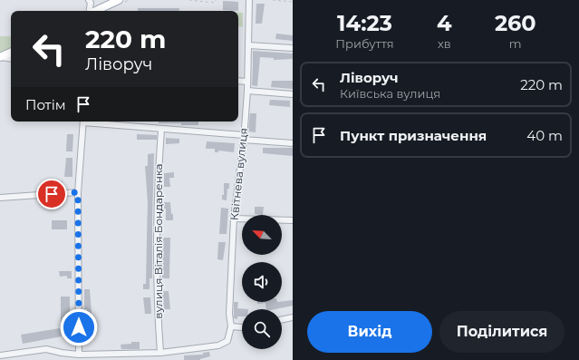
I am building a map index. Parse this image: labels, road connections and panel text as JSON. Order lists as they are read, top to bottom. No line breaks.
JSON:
{"streets":{"street":["Квітнева вулиця","вулиця Віталія Бондаренка"]},"north":"top left","page":{"eta":["14:23","Прибуття","4","хв","260","m"],"turn":["220 m","Ліворуч"],"list":[{"name":"Ліворуч","note":"Київська вулиця","value":"220 m"},{"name":"Пункт призначення","value":"40 m"}],"then":"Потім","buttons":["Вихід","Поділитися"]}}
